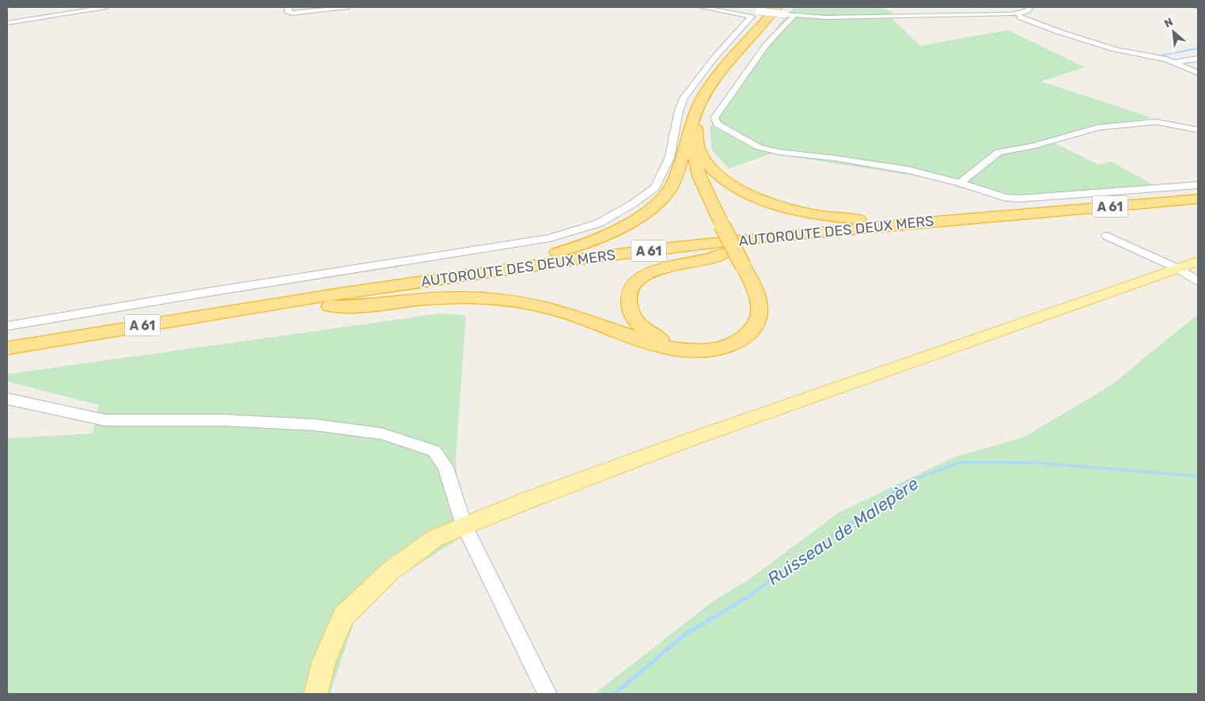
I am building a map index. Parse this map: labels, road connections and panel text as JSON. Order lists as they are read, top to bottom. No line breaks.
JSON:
{"streets":{"highway":["A 61","AUTOROUTE DES DEUX MERS"]},"water":["Ruisseau de Malepère"],"north":"top left"}
